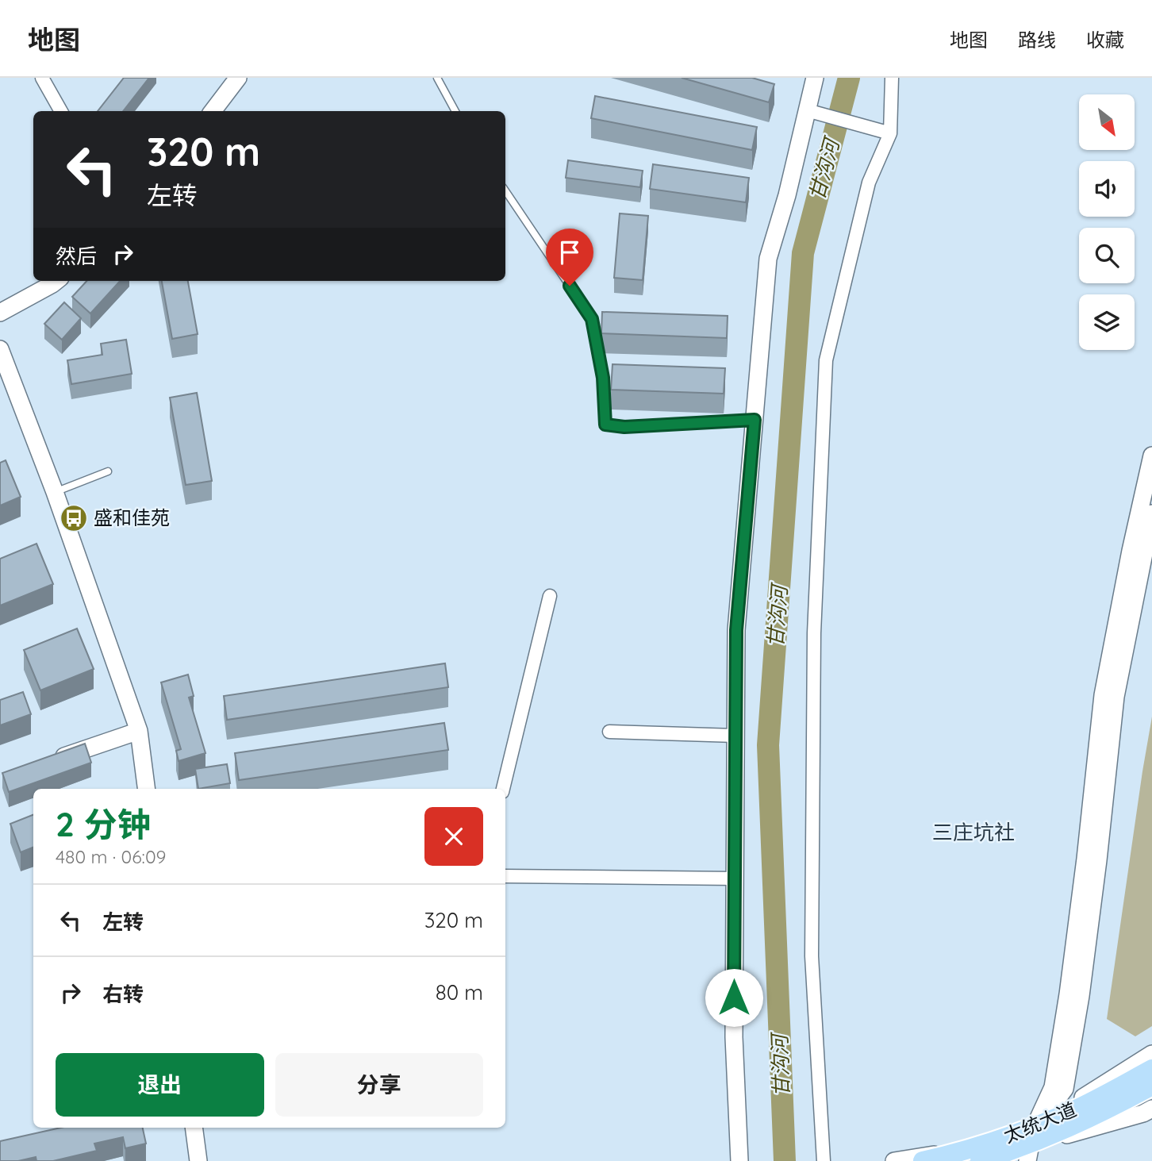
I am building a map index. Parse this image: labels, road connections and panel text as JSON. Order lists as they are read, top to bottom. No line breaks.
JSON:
{"streets":{"main road":["太统大道"]},"districts":["三庄坑社"],"water":["甘沟河"],"places":{"bus stop":["盛和佳苑"]},"north":"bottom right","page":{"header":"地图","nav":["地图","路线","收藏"],"turn":["320 m","左转"],"then":"然后","heading":["2 分钟","480 m · 06:09"],"list":[{"name":"左转","value":"320 m"},{"name":"右转","value":"80 m"}],"buttons":["退出","分享"]}}
